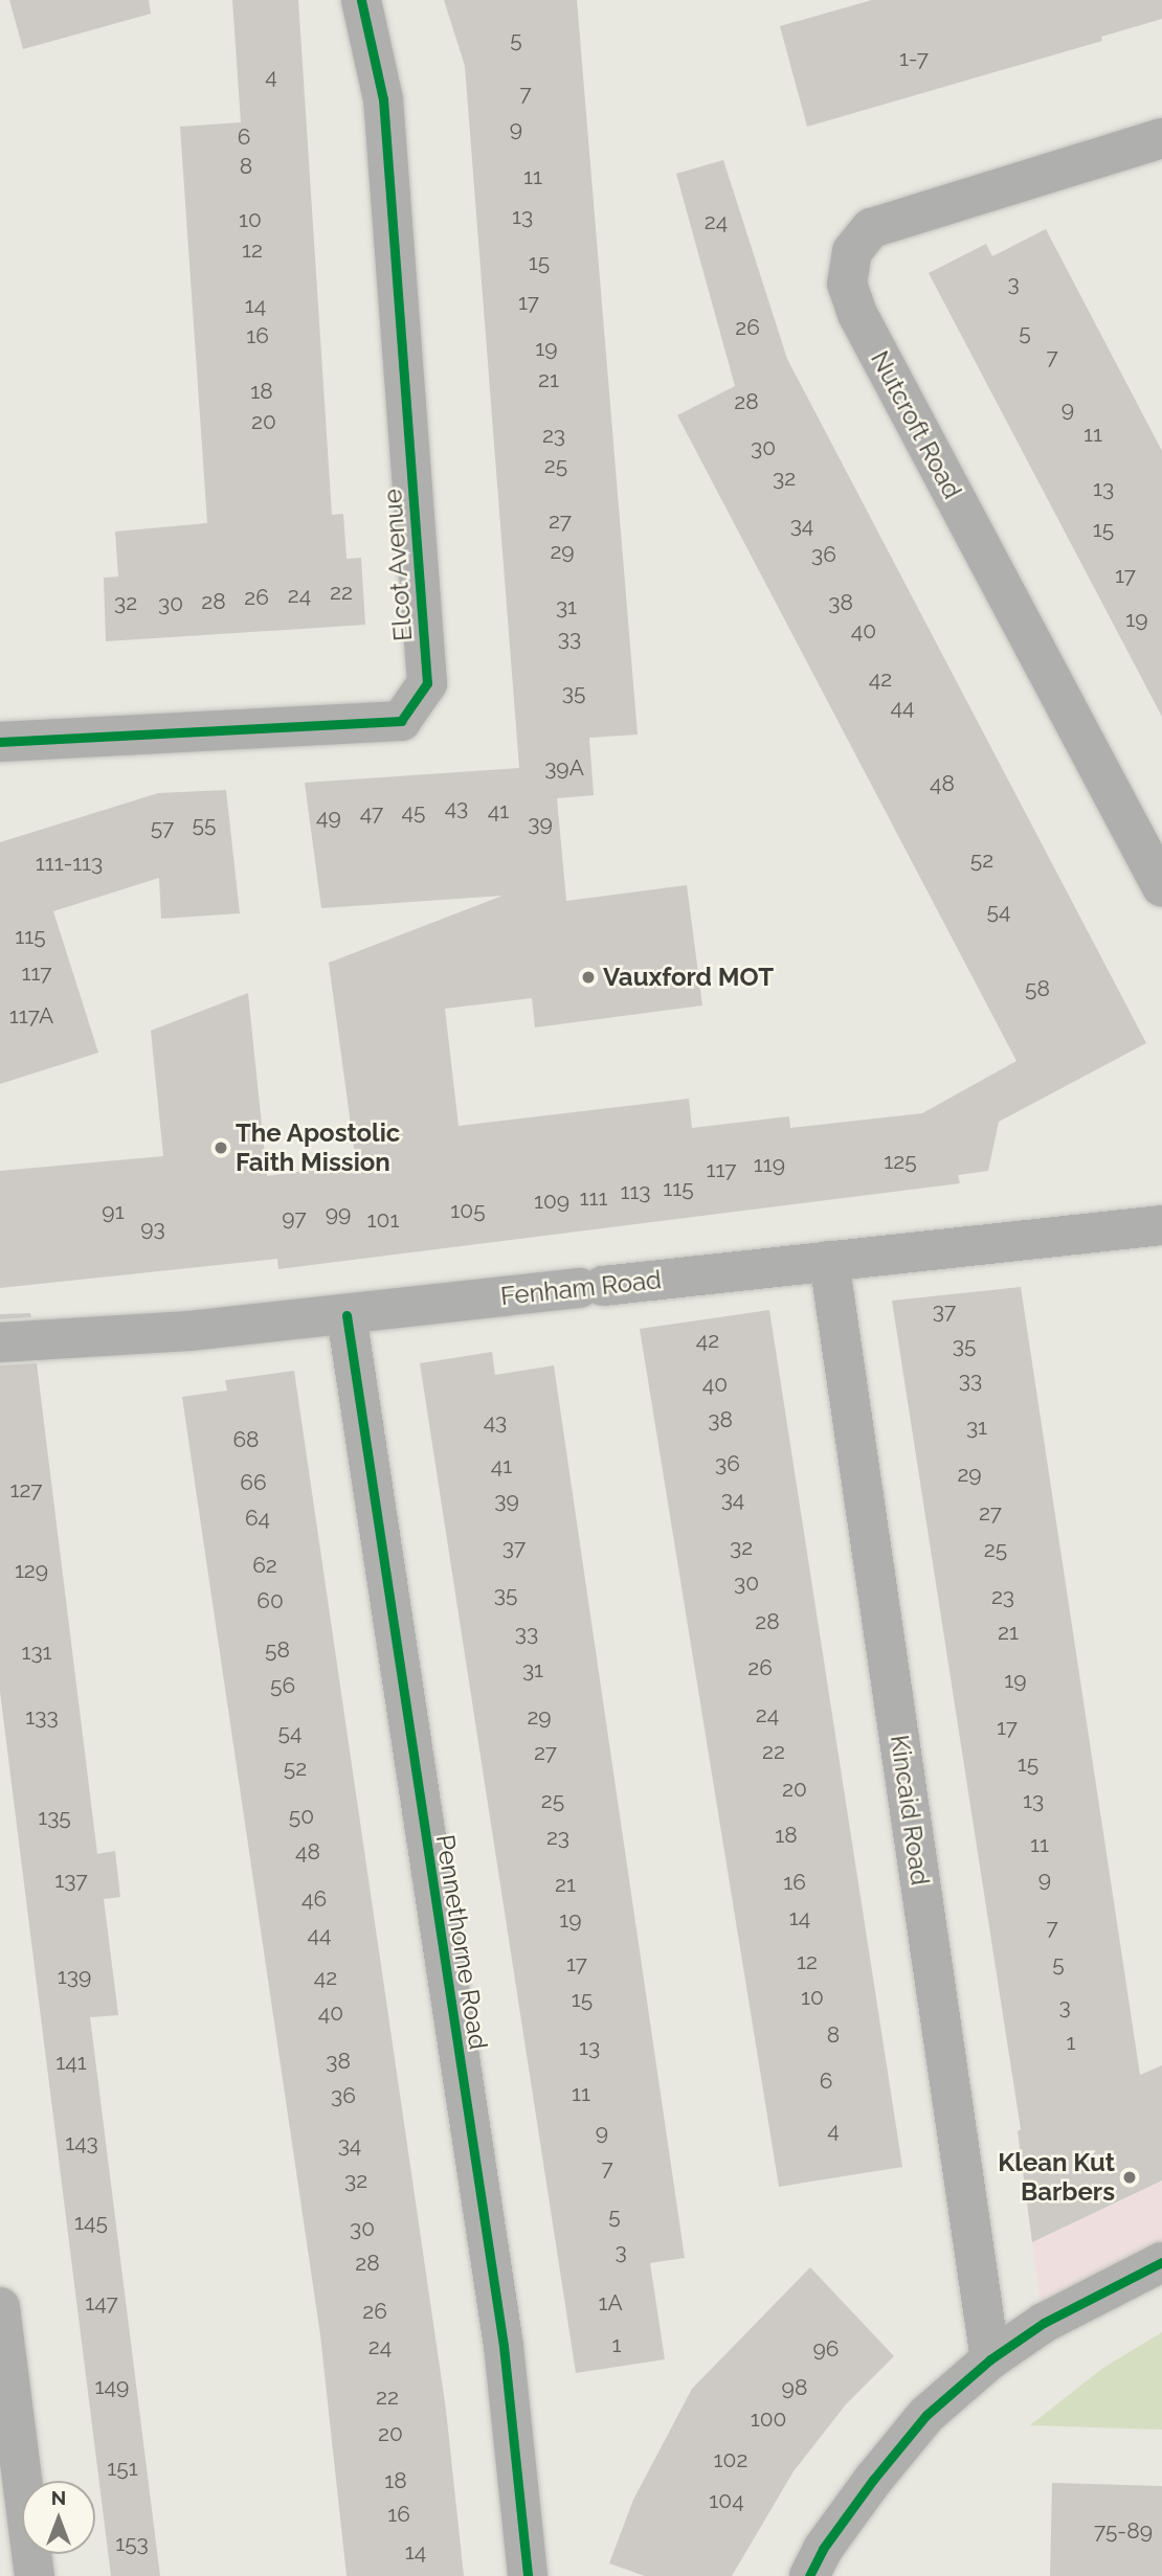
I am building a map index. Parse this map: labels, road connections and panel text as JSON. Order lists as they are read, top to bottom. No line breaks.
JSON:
{"streets":{"street":["Nutcroft Road","Elcot Avenue","Fenham Road","Kincaid Road","Pennethorne Road"]},"crossings":[["Fenham Road","Kincaid Road"],["Fenham Road","Pennethorne Road"]],"places":["Vauxford MOT","The Apostolic Faith Mission","Klean Kut Barbers"],"house_numbers":["5","1-7","4","7","9","6","8","11","13","10","24","12","15","3","17","14","26","5","16","19","7","21","18","28","9","20","11","23","30","25","32","13","27","34","15","29","36","17","22","24","26","28","32","38","30","31","19","40","33","42","35","44","39A","48","43","41","45","47","49","39","55","57","52","111-113","54","115","117","58","117A","125","119","117","115","113","111","109","105","91","99","97","101","93","37","42","35","33","40","38","43","31","68","36","41","29","66","127","34","39","27","64","37","32","25","62","129","30","35","23","60","28","21","33","58","131","26","31","19","56","24","133","29","17","54","22","27","15","52","20","25","13","50","135","18","23","11","48","9","137","16","21","46","14","19","7","44","12","17","5","139","42","10","15","3","40","8","1","13","38","141","6","11","36","4","9","143","34","7","32","5","145","30","3","28","147","1A","26","1","24","96","149","98","22","100","20","102","151","18","104","16","75-89","153","14"],"north":"top"}
